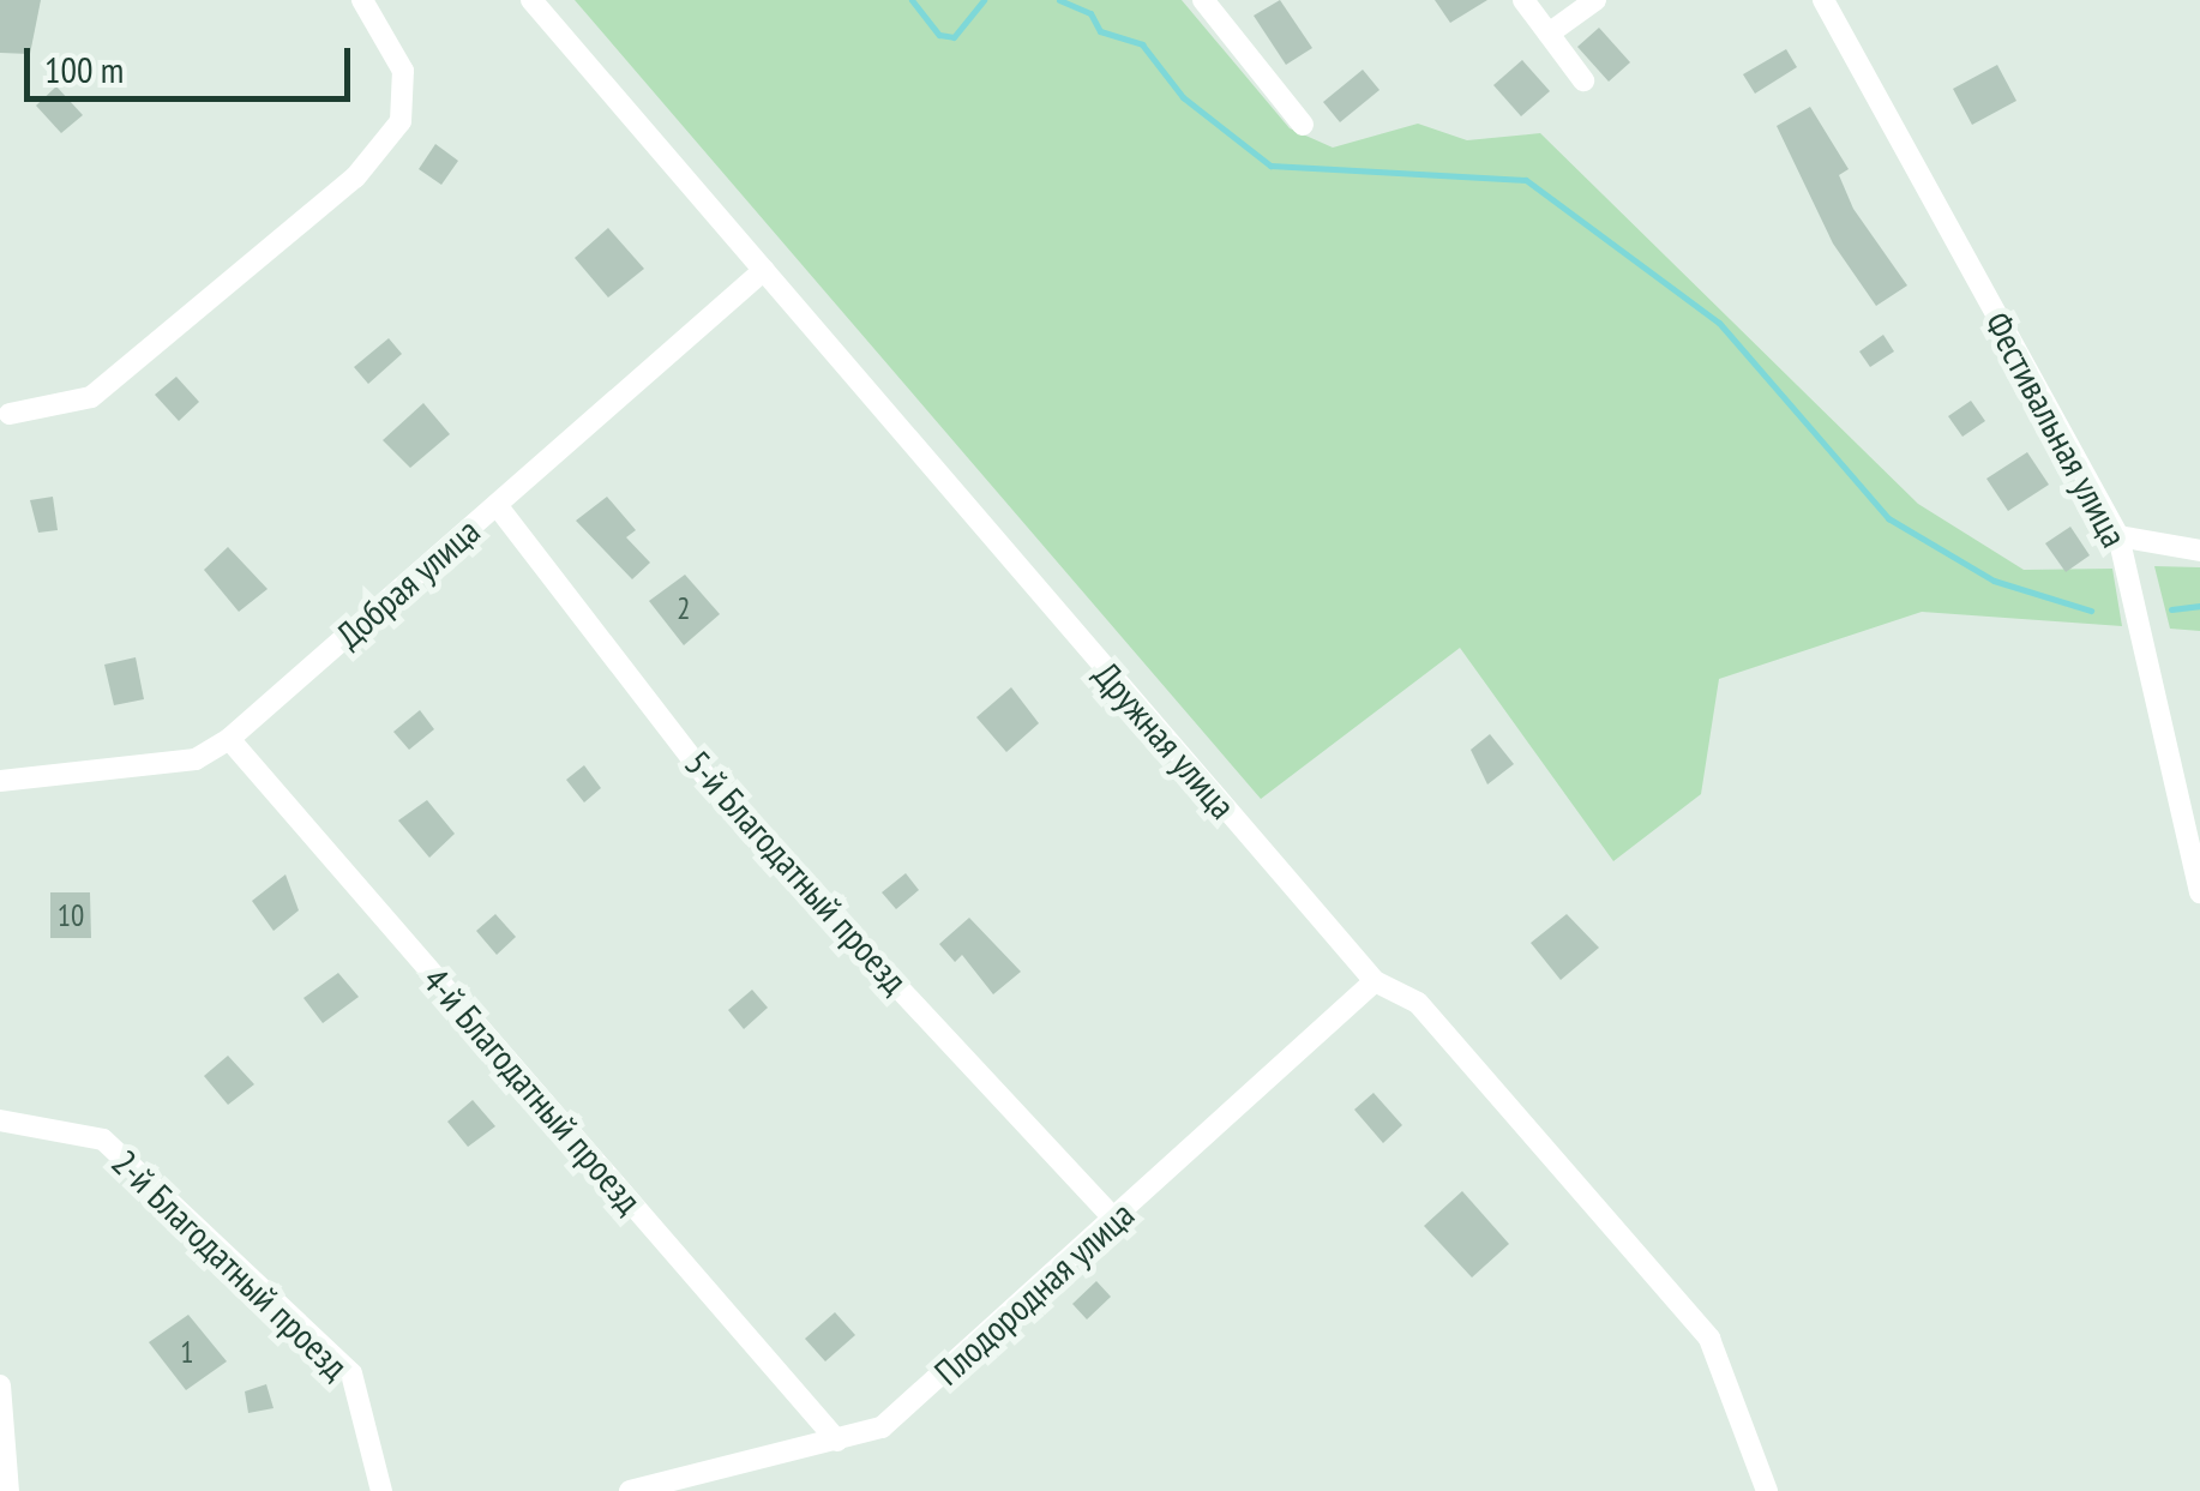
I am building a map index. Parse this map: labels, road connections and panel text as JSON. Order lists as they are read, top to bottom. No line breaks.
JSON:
{"streets":{"street":["Фестивальная улица","Добрая улица","Дружная улица","5-й Благодатный проезд","4-й Благодатный проезд","2-й Благодатный проезд","Плодородная улица"]},"crossings":[["Добрая улица","Дружная улица"],["Добрая улица","5-й Благодатный проезд"],["Добрая улица","4-й Благодатный проезд"],["Дружная улица","Плодородная улица"],["5-й Благодатный проезд","Плодородная улица"],["4-й Благодатный проезд","Плодородная улица"]],"house_numbers":["2","10","1"],"scale_bar":"100 m"}
